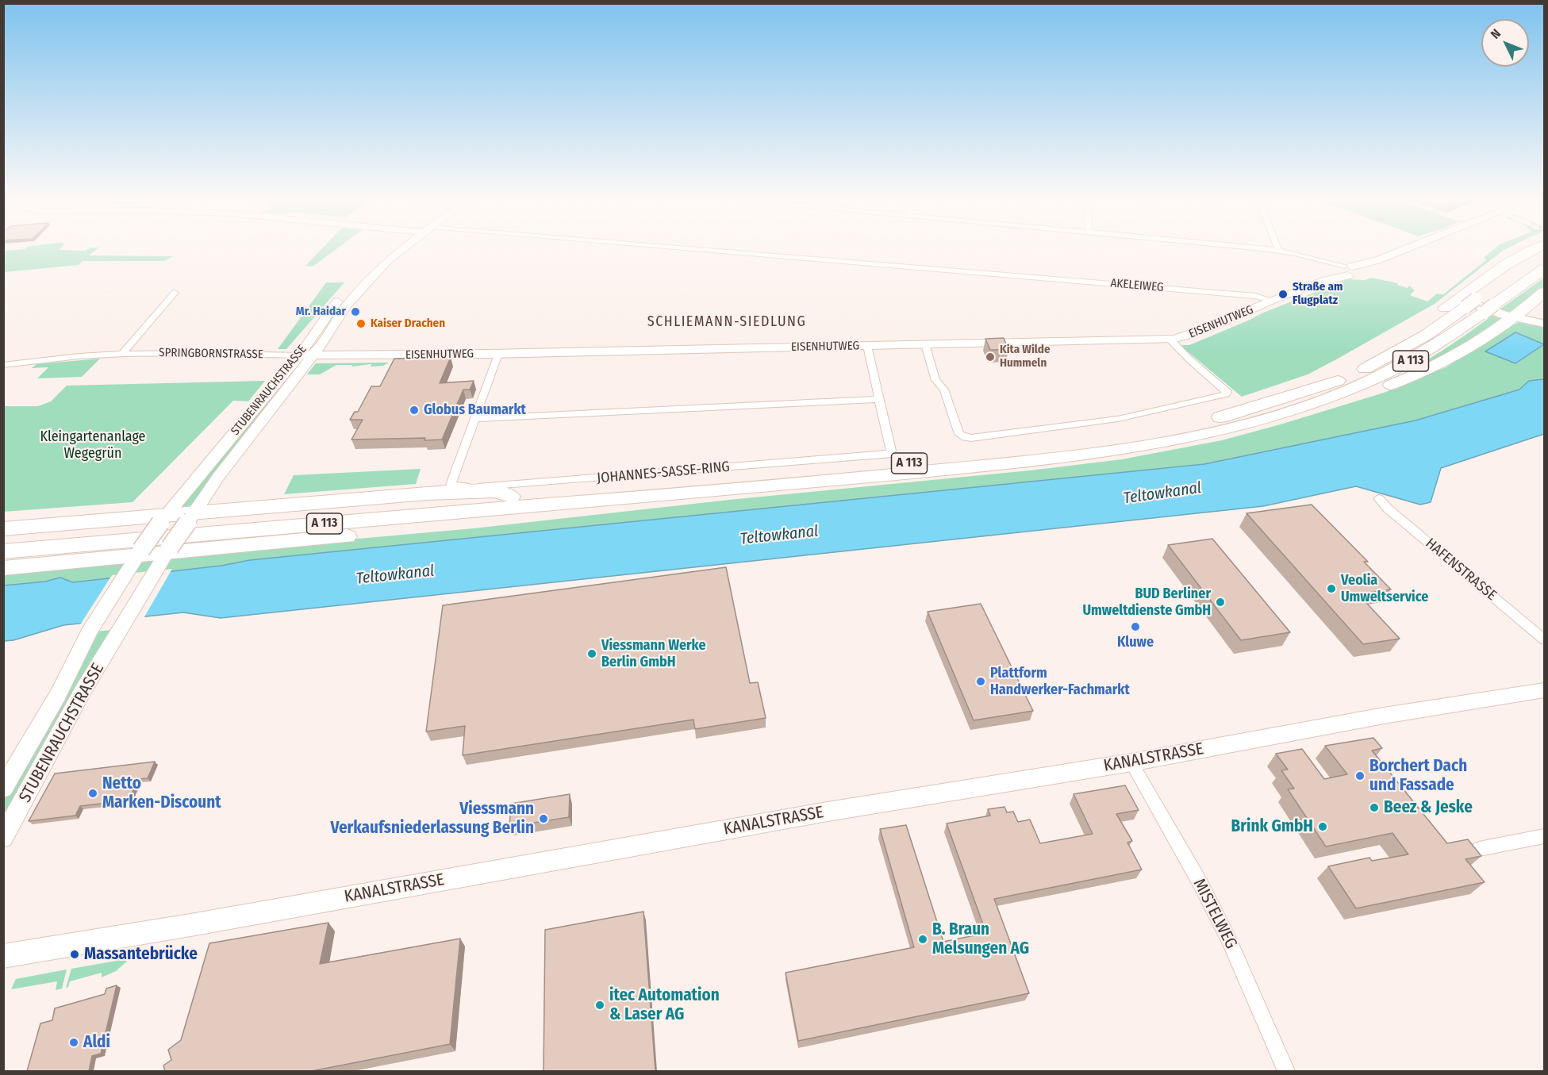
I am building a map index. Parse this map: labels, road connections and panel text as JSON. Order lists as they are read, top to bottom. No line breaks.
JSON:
{"streets":{"highway":["A 113"],"street":["AKELEIWEG","EISENHUTWEG","SPRINGBORNSTRASSE","STUBENRAUCHSTRASSE","JOHANNES-SASSE-RING","HAFENSTRASSE","KANALSTRASSE","MISTELWEG"]},"crossings":[["AKELEIWEG","EISENHUTWEG"],["EISENHUTWEG","SPRINGBORNSTRASSE"],["EISENHUTWEG","STUBENRAUCHSTRASSE"],["EISENHUTWEG","JOHANNES-SASSE-RING"],["SPRINGBORNSTRASSE","STUBENRAUCHSTRASSE"],["KANALSTRASSE","MISTELWEG"]],"districts":["SCHLIEMANN-SIEDLUNG"],"water":["Teltowkanal"],"parks":["Kleingartenanlage Wegegrün"],"places":["Straße am Flugplatz","Mr. Haidar","Kaiser Drachen","Kita Wilde Hummeln","Globus Baumarkt","Veolia Umweltservice","BUD Berliner Umweltdienste GmbH","Kluwe","Viessmann Werke Berlin GmbH","Plattform Handwerker-Fachmarkt","Borchert Dach und Fassade","Netto Marken-Discount","Beez & Jeske","Viessmann Verkaufsniederlassung Berlin","Brink GmbH","B. Braun Melsungen AG","Massantebrücke","itec Automation & Laser AG","Aldi"],"north":"top left"}
